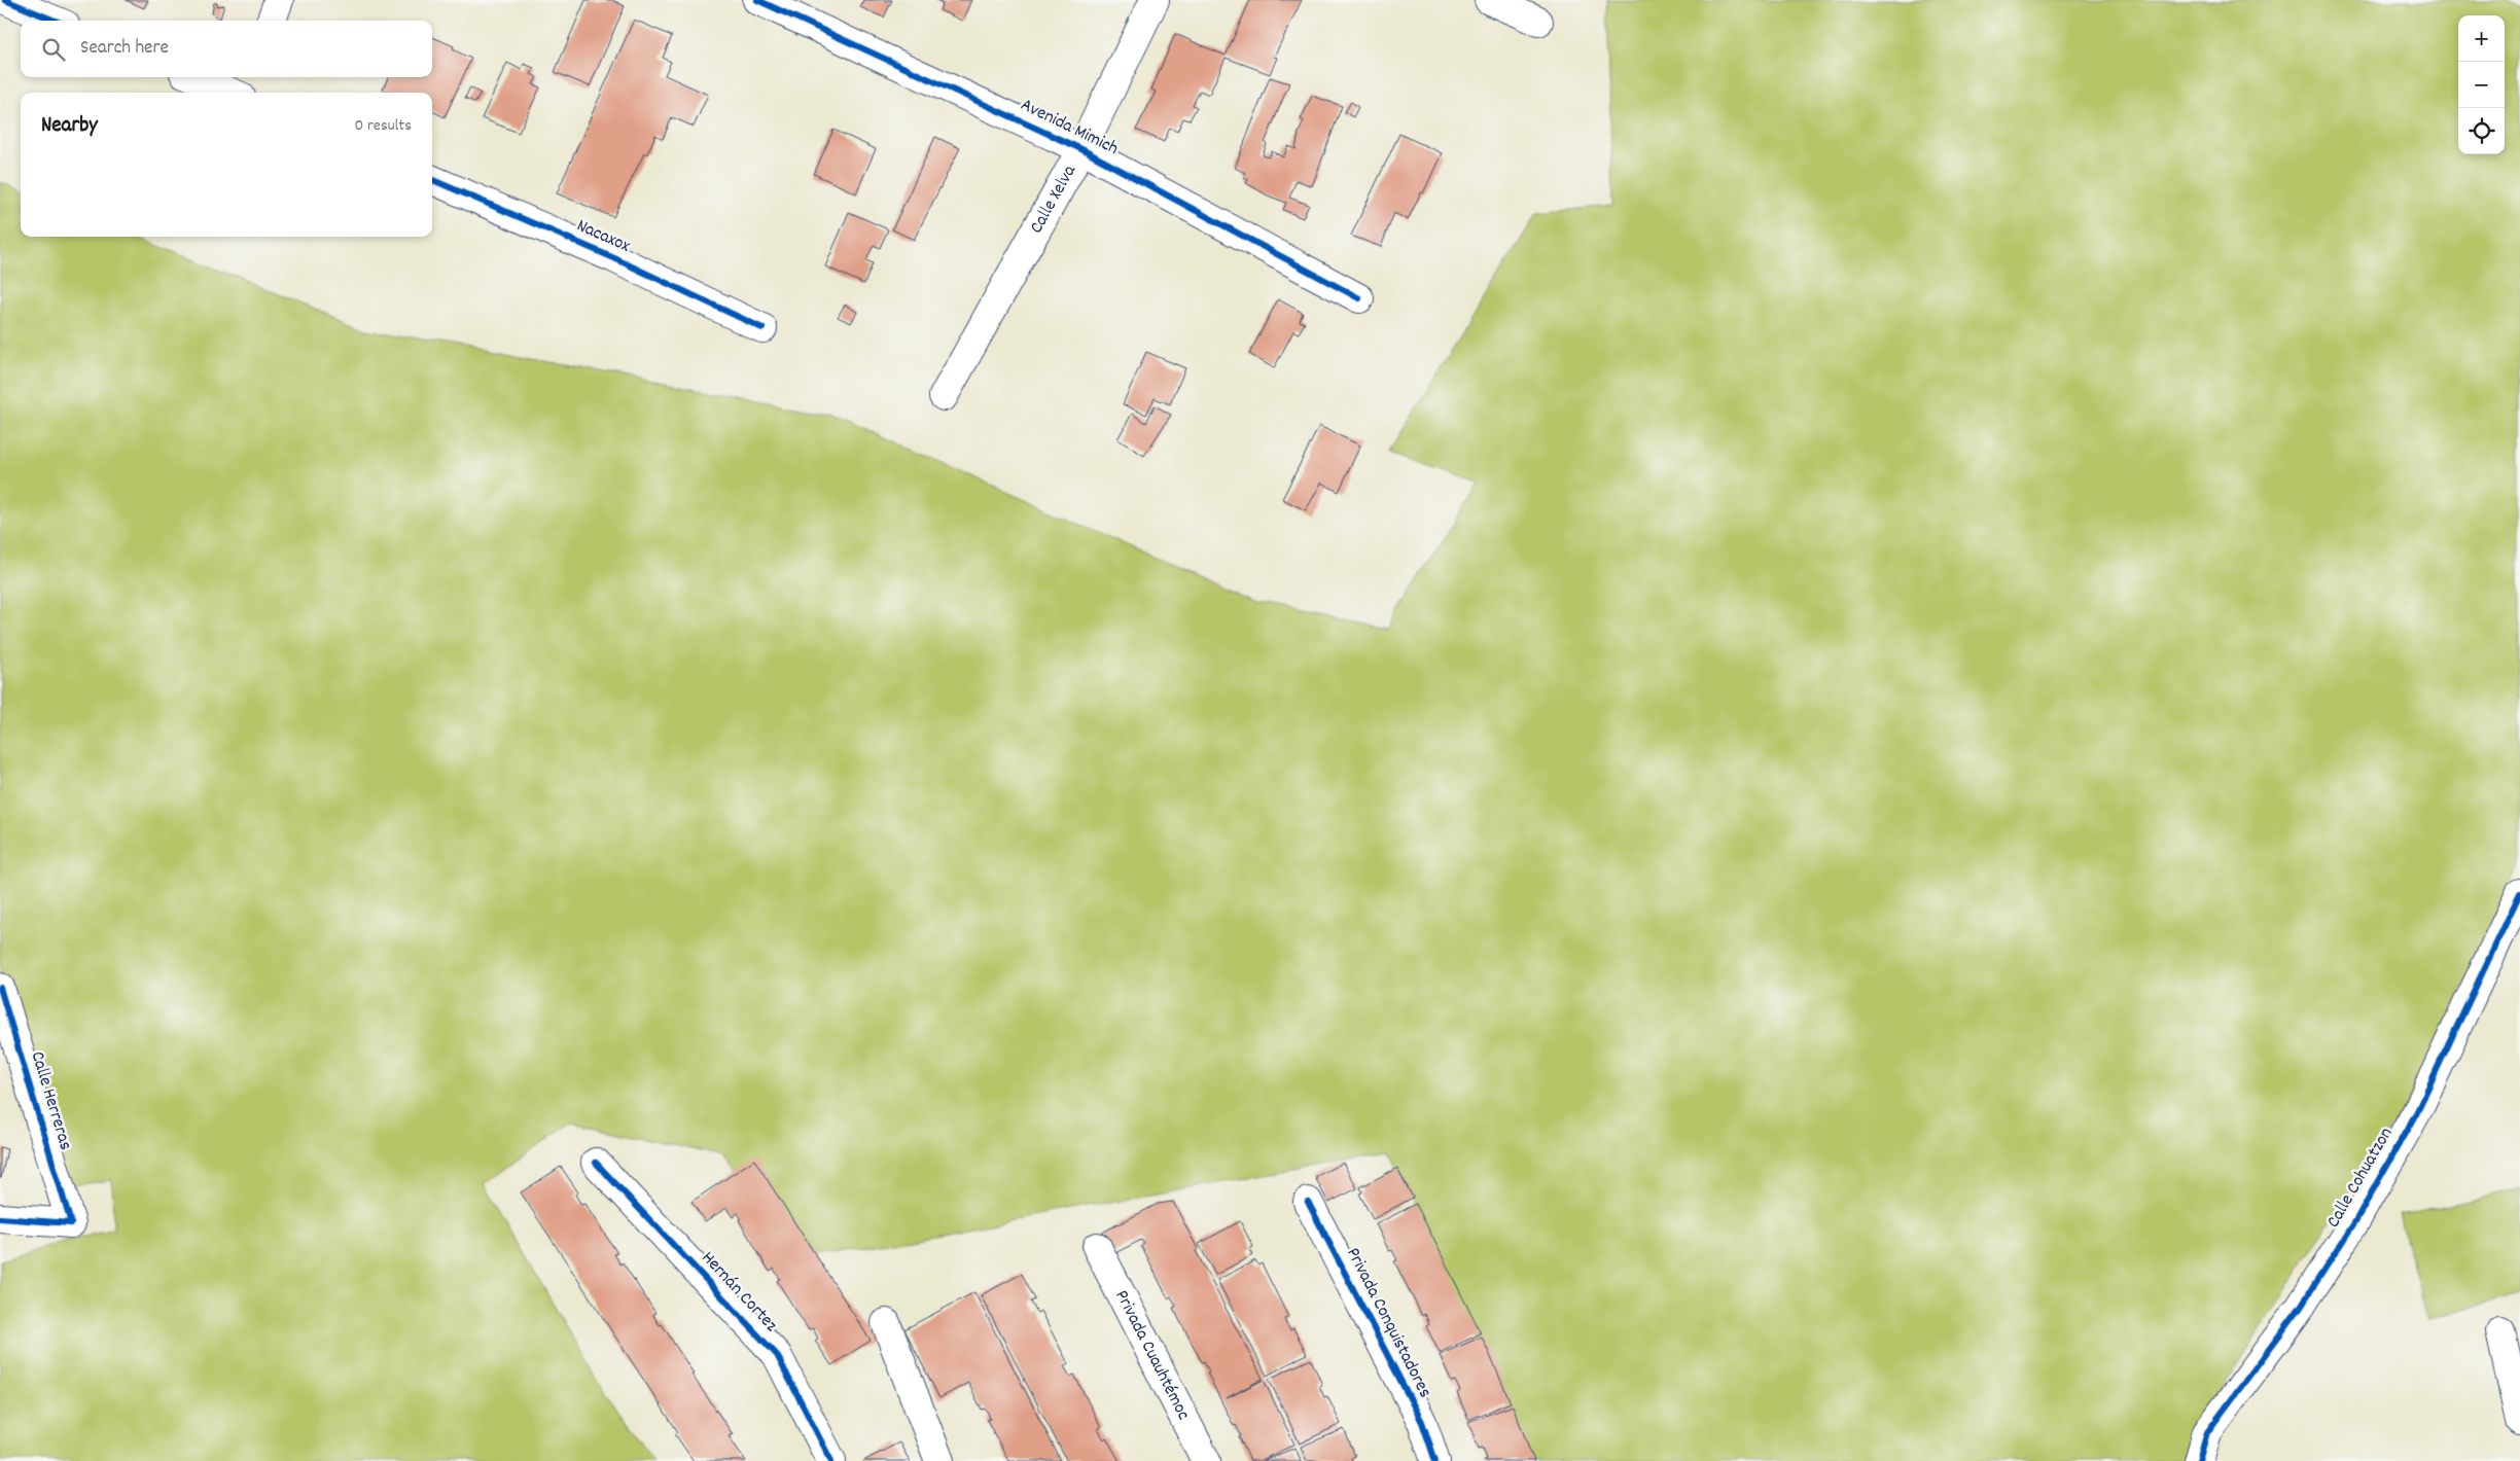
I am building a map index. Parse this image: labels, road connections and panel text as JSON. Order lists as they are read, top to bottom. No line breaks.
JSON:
{"streets":{"street":["Avenida Mimich","Calle Xelva","Nacaxox","Calle Herreras","Calle Cohuatzon","Hernán Cortez","Privada Conquistadores","Privada Cuauhtémoc"]},"crossings":[["Avenida Mimich","Calle Xelva"]],"page":{"map_buttons":["+","−"],"search":"Search here","heading":["Nearby","0 results"]}}
